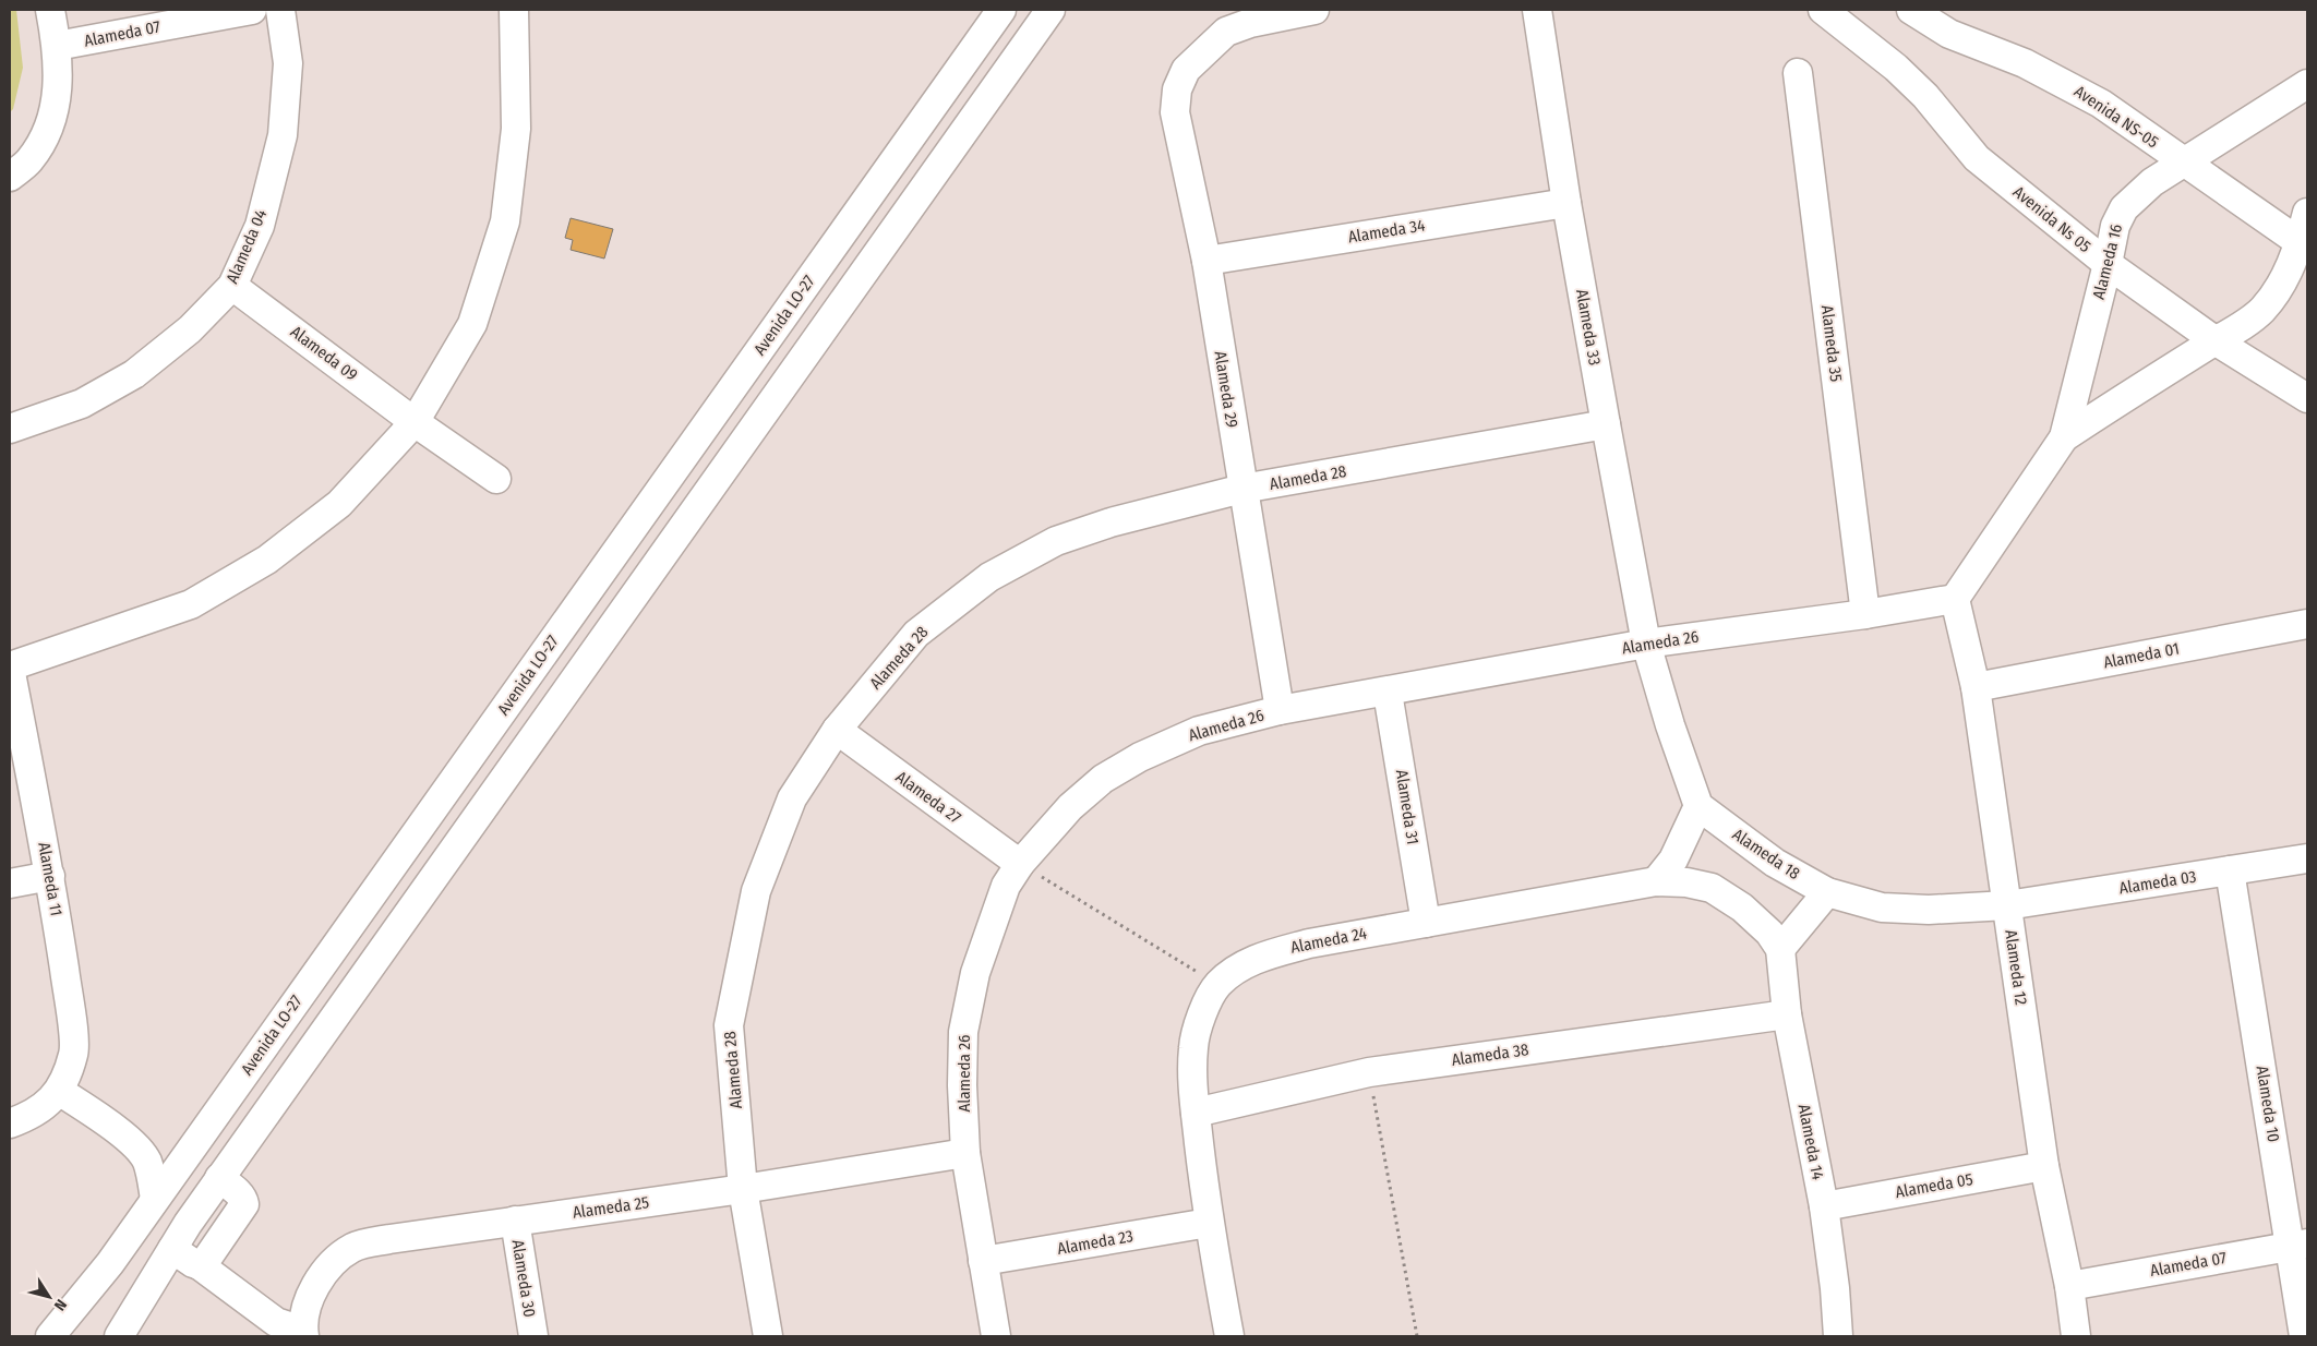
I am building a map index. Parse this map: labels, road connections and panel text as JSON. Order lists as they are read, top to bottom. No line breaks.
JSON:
{"streets":{"street":["Alameda 07","Avenida NS-05","Avenida Ns 05","Alameda 34","Alameda 04","Alameda 16","Avenida LO-27","Alameda 33","Alameda 35","Alameda 09","Alameda 29","Alameda 28","Alameda 26","Alameda 01","Alameda 27","Alameda 31","Alameda 18","Alameda 11","Alameda 03","Alameda 24","Alameda 12","Alameda 38","Alameda 10","Alameda 14","Alameda 05","Alameda 25","Alameda 23","Alameda 30"]},"crossings":[["Alameda 07","Alameda 12"],["Alameda 07","Alameda 10"],["Avenida NS-05","Alameda 16"],["Avenida Ns 05","Alameda 16"],["Alameda 34","Alameda 33"],["Alameda 34","Alameda 29"],["Alameda 04","Alameda 09"],["Alameda 16","Alameda 26"],["Alameda 16","Alameda 12"],["Alameda 33","Alameda 28"],["Alameda 33","Alameda 26"],["Alameda 35","Alameda 26"],["Alameda 29","Alameda 28"],["Alameda 29","Alameda 26"],["Alameda 28","Alameda 27"],["Alameda 28","Alameda 25"],["Alameda 26","Alameda 27"],["Alameda 26","Alameda 31"],["Alameda 26","Alameda 12"],["Alameda 26","Alameda 25"],["Alameda 26","Alameda 23"],["Alameda 01","Alameda 12"],["Alameda 31","Alameda 24"],["Alameda 18","Alameda 03"],["Alameda 18","Alameda 12"],["Alameda 03","Alameda 12"],["Alameda 03","Alameda 10"],["Alameda 24","Alameda 38"],["Alameda 24","Alameda 14"],["Alameda 24","Alameda 23"],["Alameda 12","Alameda 05"],["Alameda 38","Alameda 14"],["Alameda 14","Alameda 05"],["Alameda 25","Alameda 30"]],"north":"bottom right"}
